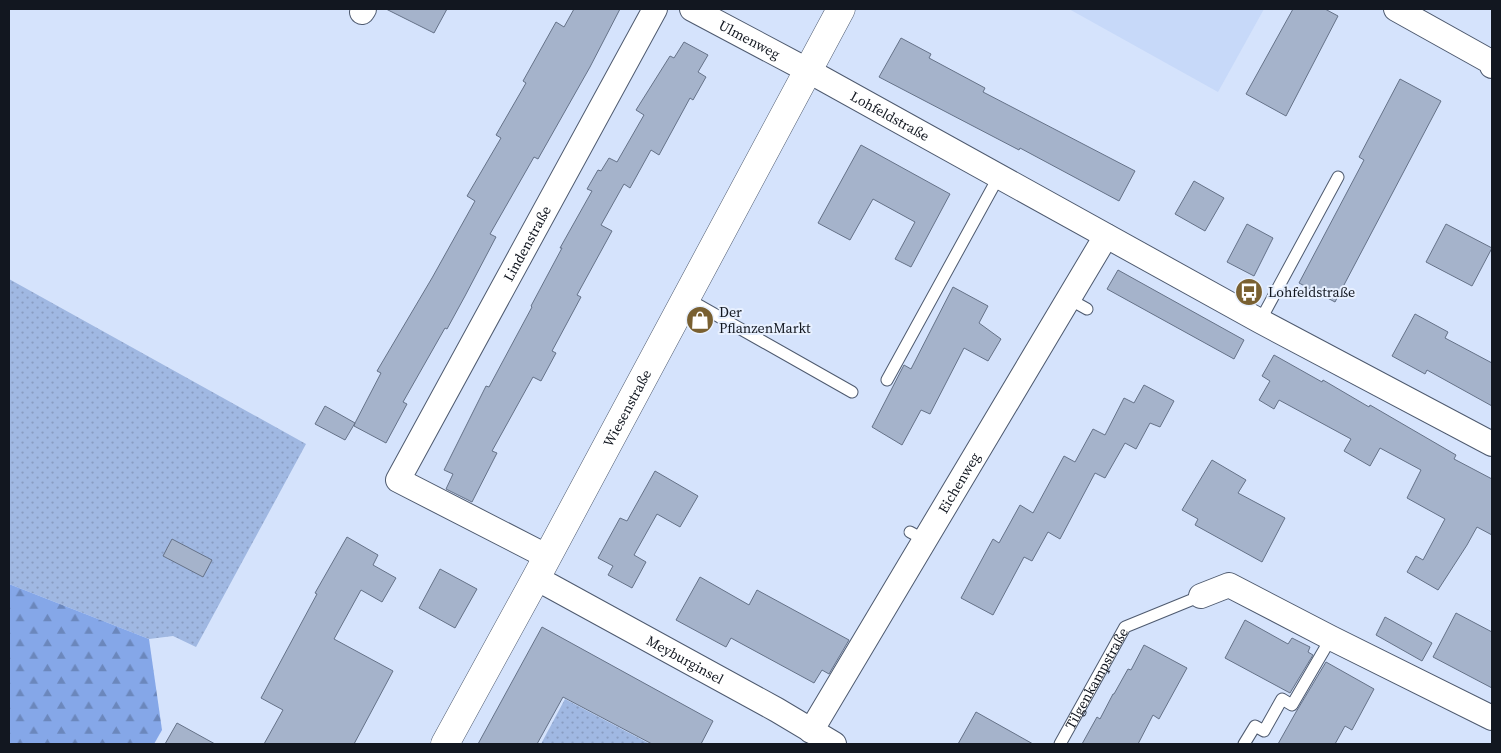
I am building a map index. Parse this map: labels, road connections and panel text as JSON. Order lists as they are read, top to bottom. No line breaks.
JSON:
{"streets":{"main road":["Wiesenstraße"],"street":["Ulmenweg","Lohfeldstraße","Lindenstraße","Eichenweg","Meyburginsel","Tilgenkampstraße"]},"crossings":[["Ulmenweg","Lohfeldstraße"],["Ulmenweg","Wiesenstraße"],["Lohfeldstraße","Wiesenstraße"],["Lohfeldstraße","Eichenweg"],["Lindenstraße","Meyburginsel"],["Wiesenstraße","Meyburginsel"],["Eichenweg","Meyburginsel"]],"places":{"bus stop":["Lohfeldstraße"],"shop":["Der PflanzenMarkt"]}}
